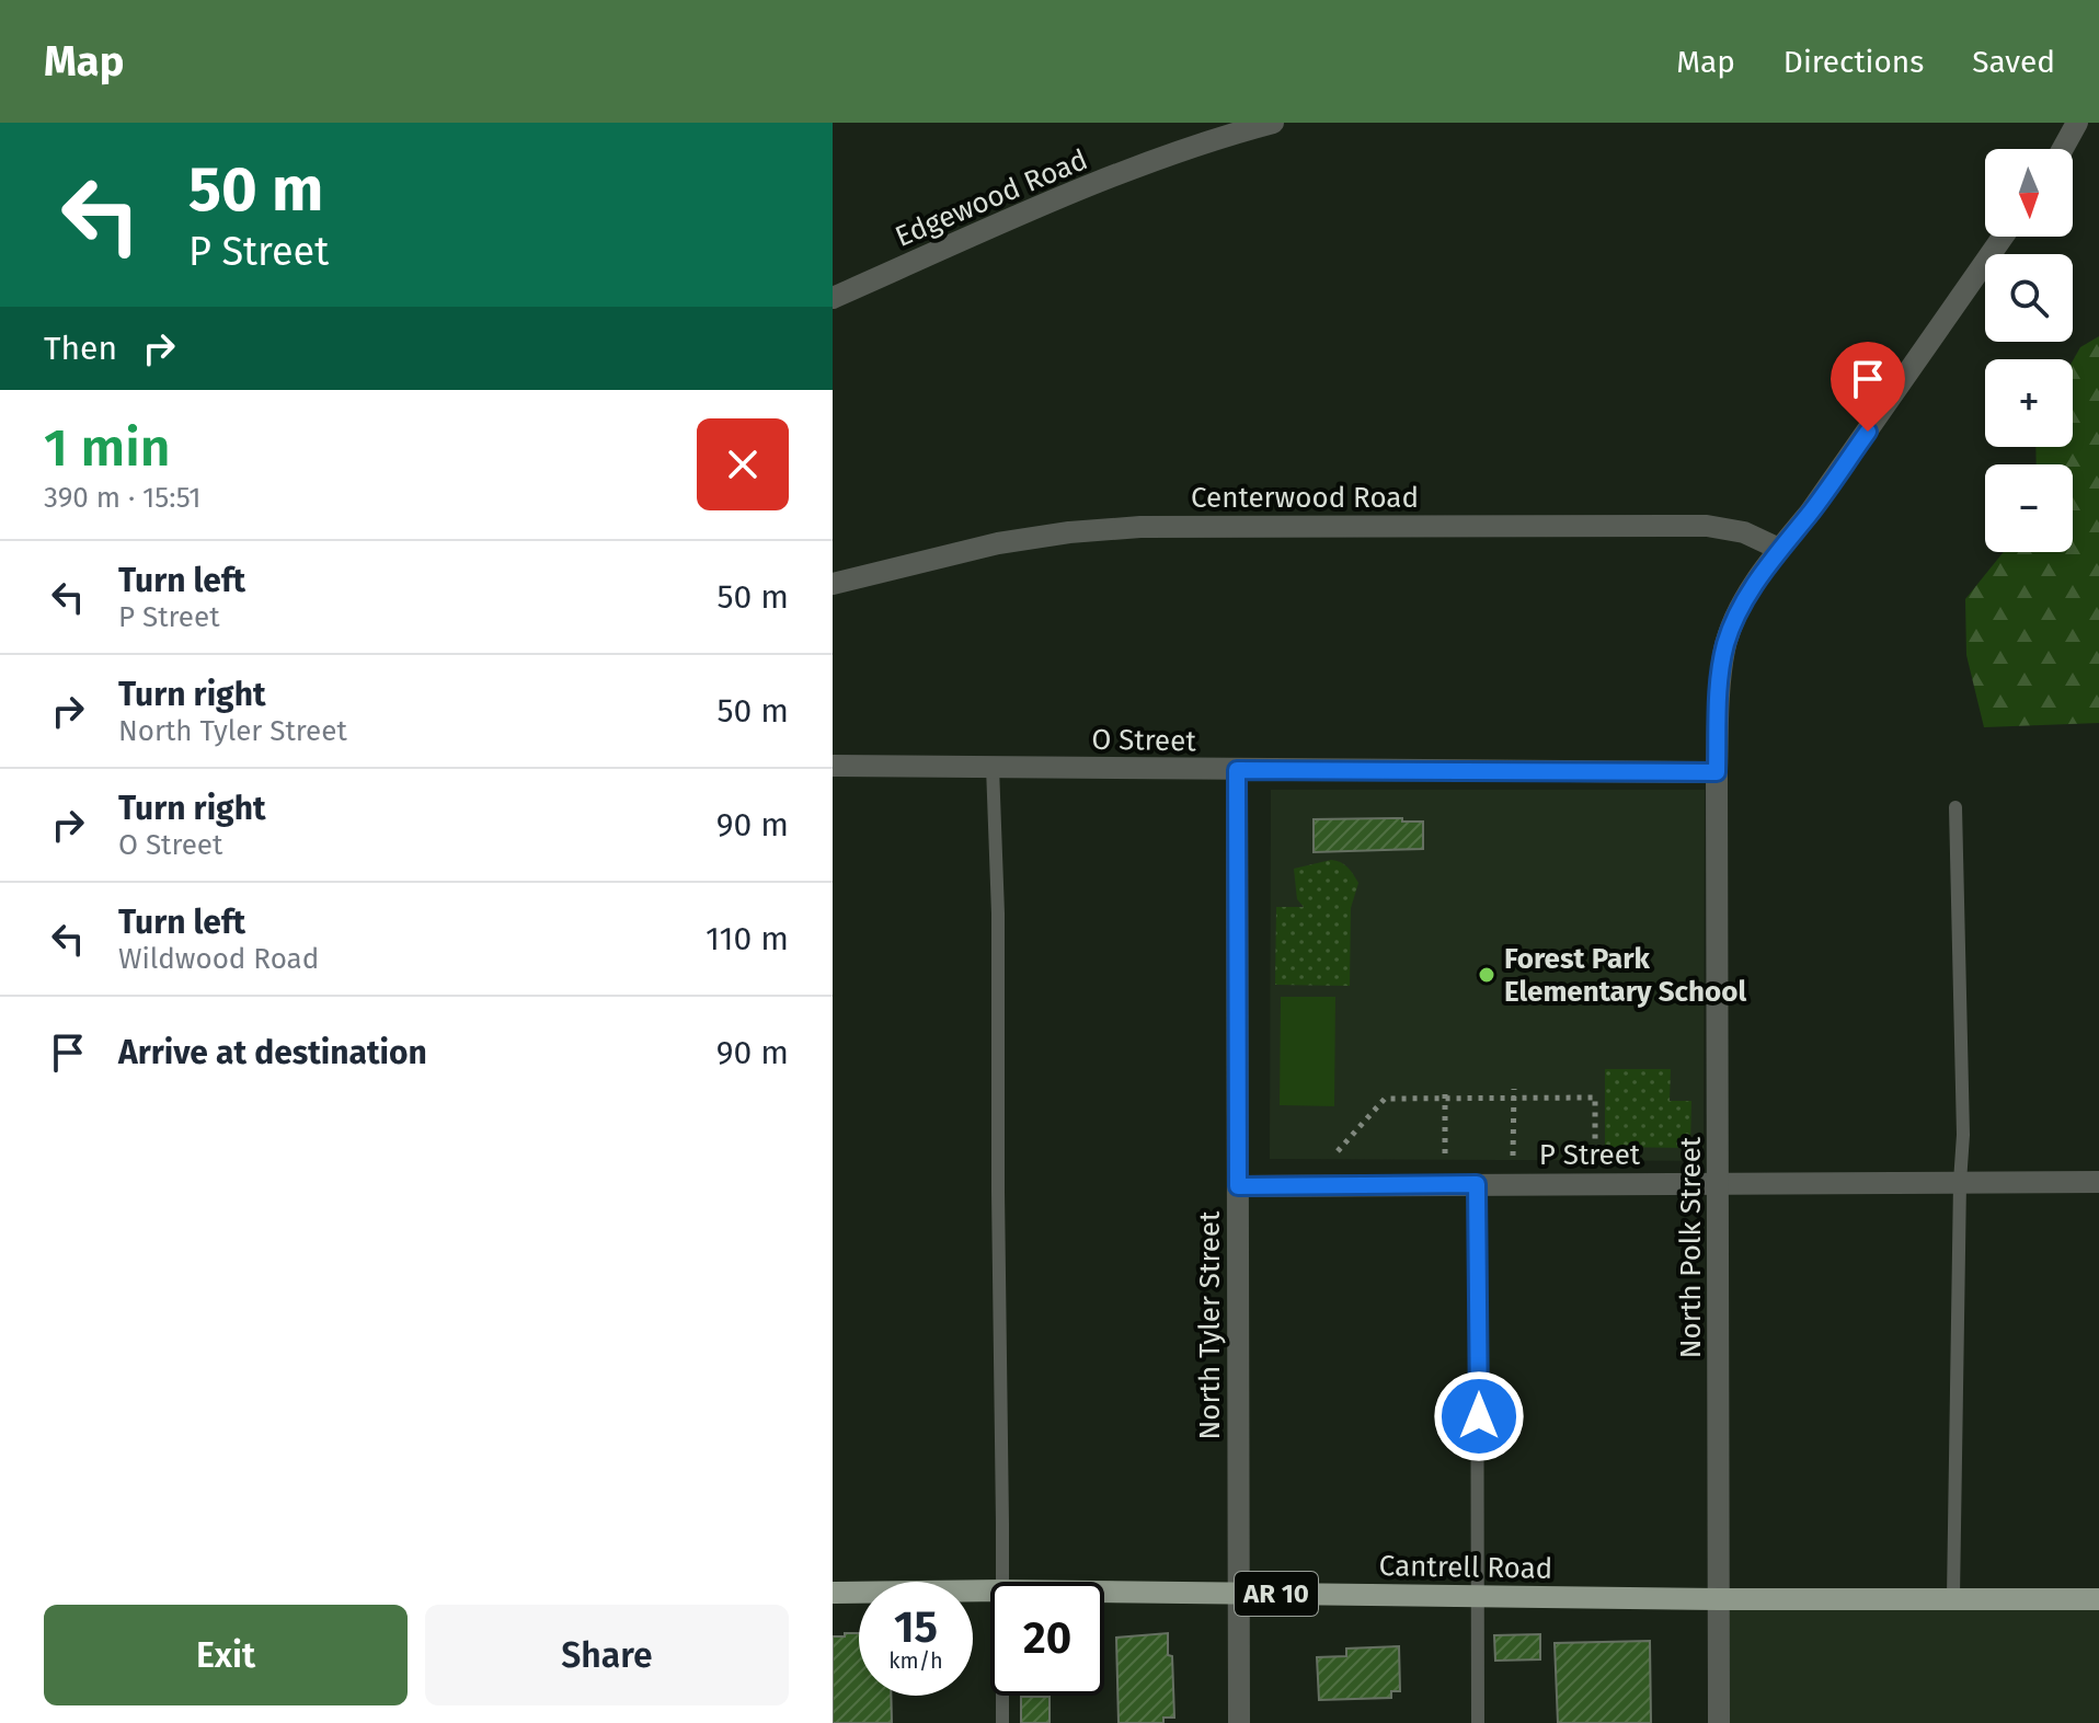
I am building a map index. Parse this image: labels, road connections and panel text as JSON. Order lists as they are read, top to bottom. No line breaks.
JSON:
{"streets":{"main road":["Cantrell Road","AR 10"],"street":["Edgewood Road","Centerwood Road","O Street","P Street","North Polk Street","North Tyler Street"]},"crossings":[["Centerwood Road","North Polk Street"],["O Street","North Polk Street"],["O Street","North Tyler Street"],["P Street","North Polk Street"],["P Street","North Tyler Street"],["North Polk Street","Cantrell Road"],["North Tyler Street","Cantrell Road"]],"places":["Forest Park Elementary School"],"north":"bottom","page":{"header":"Map","nav":["Map","Directions","Saved"],"turn":["50 m","P Street"],"map_buttons":["+","−"],"then":"Then","heading":["1 min","390 m · 15:51"],"list":[{"name":"Turn left","note":"P Street","value":"50 m"},{"name":"Turn right","note":"North Tyler Street","value":"50 m"},{"name":"Turn right","note":"O Street","value":"90 m"},{"name":"Turn left","note":"Wildwood Road","value":"110 m"},{"name":"Arrive at destination","value":"90 m"}],"speed":"15 km/h","limit":"20","buttons":["Exit","Share"]}}
